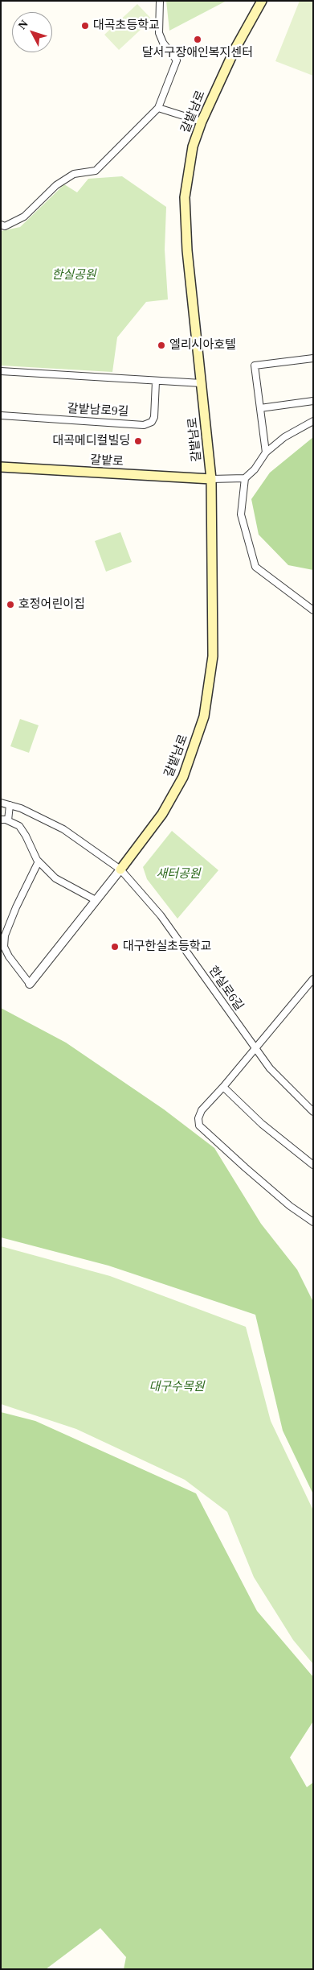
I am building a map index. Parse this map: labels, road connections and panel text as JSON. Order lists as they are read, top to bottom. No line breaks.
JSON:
{"streets":{"main road":["갈밭남로","갈밭로"],"street":["갈밭남로9길","한실로6길"]},"crossings":[["갈밭남로","갈밭로"],["갈밭남로","한실로6길"]],"parks":["한실공원","새터공원","대구수목원"],"places":["대곡초등학교","달서구장애인복지센터","엘리시아호텔","대곡메디컬빌딩","호정어린이집","대구한실초등학교"],"north":"top left"}
